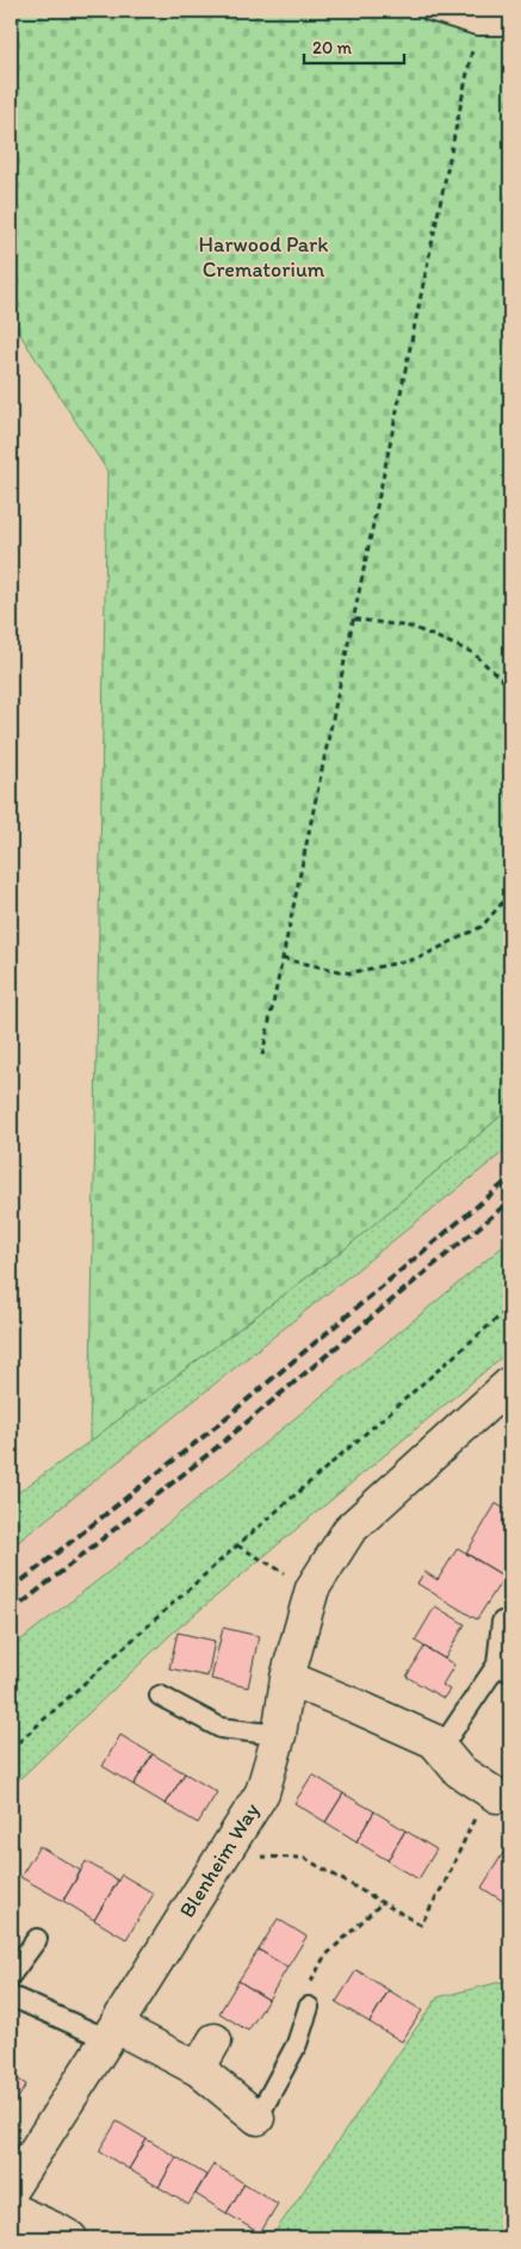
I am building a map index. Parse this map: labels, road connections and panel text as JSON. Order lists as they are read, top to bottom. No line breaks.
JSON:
{"streets":{"street":["Blenheim Way"]},"parks":["Harwood Park Crematorium"],"scale_bar":"20 m"}
